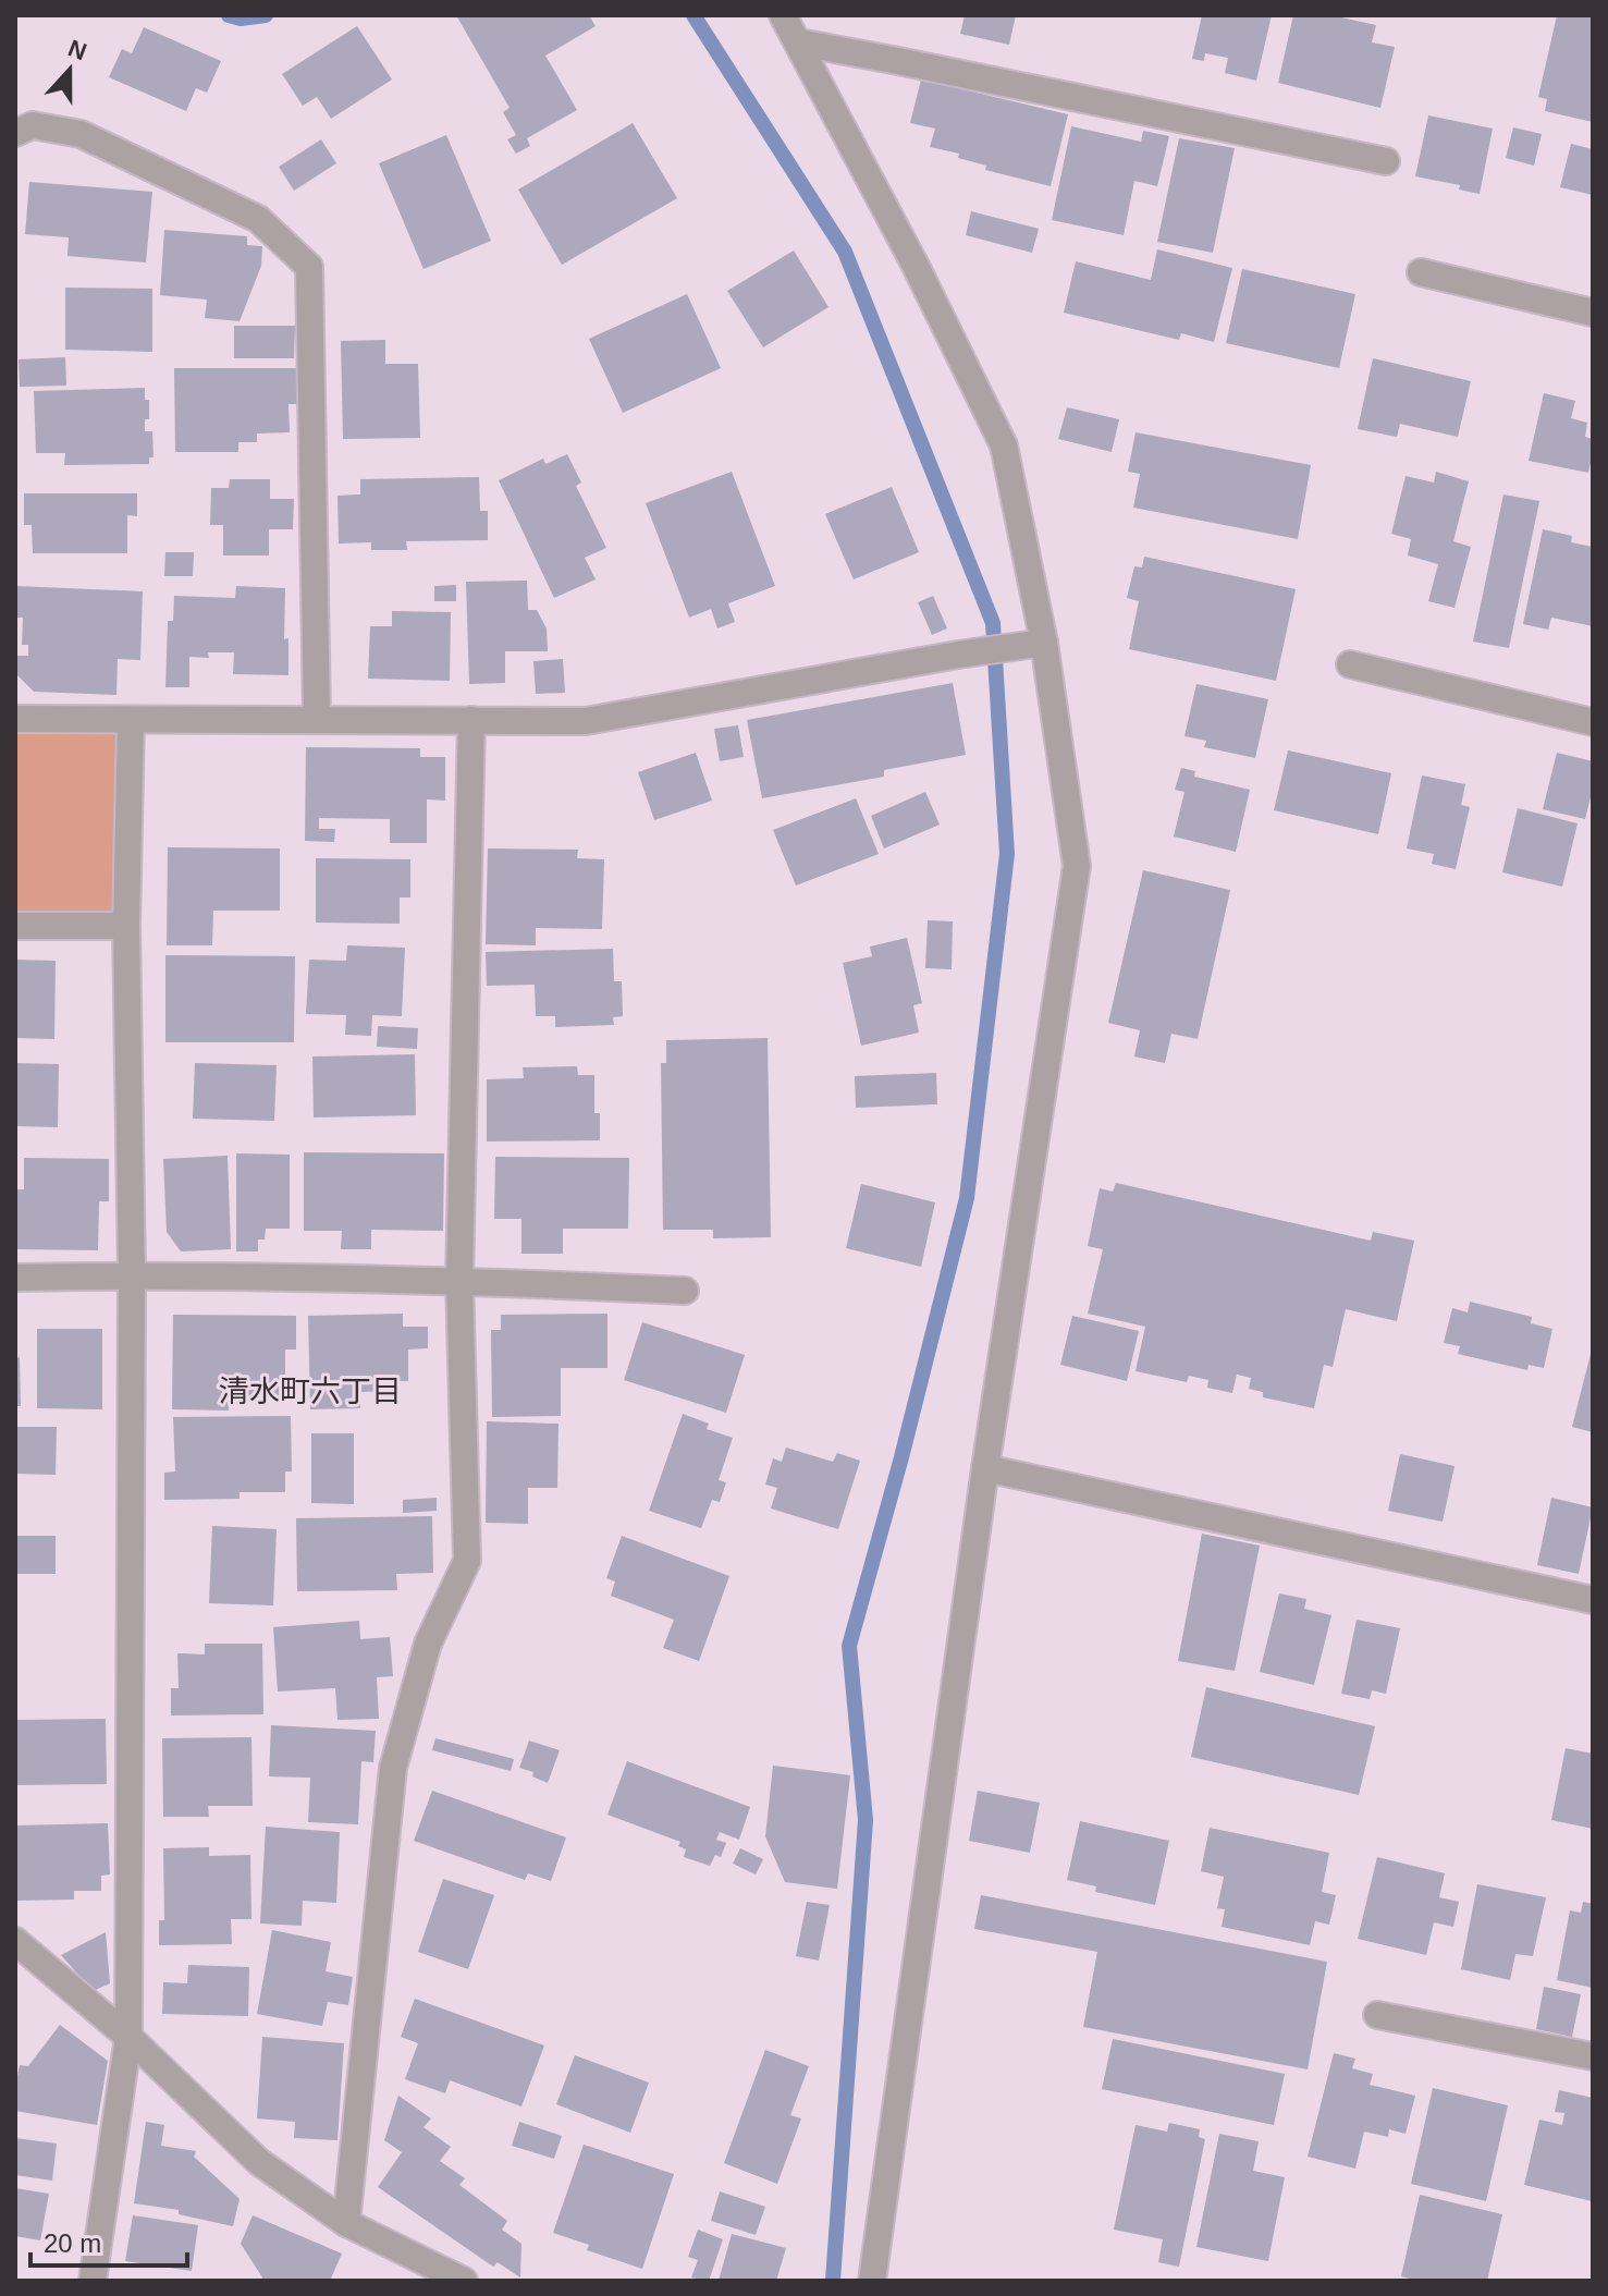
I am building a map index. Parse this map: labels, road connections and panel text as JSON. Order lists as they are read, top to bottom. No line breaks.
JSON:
{"districts":["清水町六丁目"],"scale_bar":"20 m","north":"top"}
